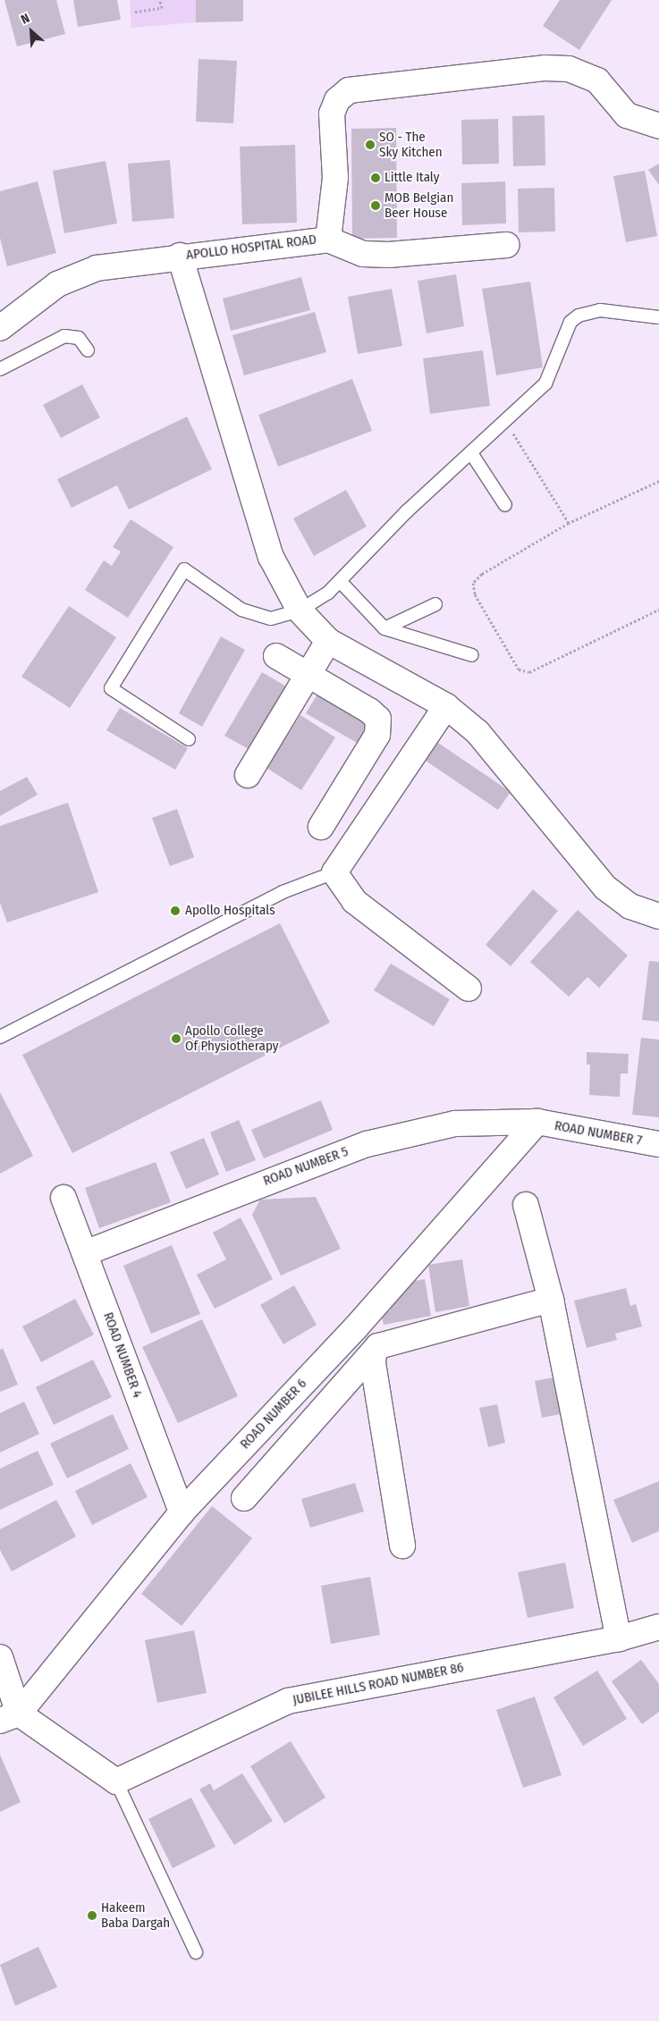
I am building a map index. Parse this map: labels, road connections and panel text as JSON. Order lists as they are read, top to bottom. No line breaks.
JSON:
{"streets":{"street":["APOLLO HOSPITAL ROAD","ROAD NUMBER 7","ROAD NUMBER 5","ROAD NUMBER 4","ROAD NUMBER 6","JUBILEE HILLS ROAD NUMBER 86"]},"crossings":[["ROAD NUMBER 7","ROAD NUMBER 5"],["ROAD NUMBER 7","ROAD NUMBER 6"],["ROAD NUMBER 5","ROAD NUMBER 4"],["ROAD NUMBER 5","ROAD NUMBER 6"],["ROAD NUMBER 4","ROAD NUMBER 6"]],"places":["SO - The Sky Kitchen","Little Italy","MOB Belgian Beer House","Apollo Hospitals","Apollo College Of Physiotherapy","Hakeem Baba Dargah"],"north":"top left"}
